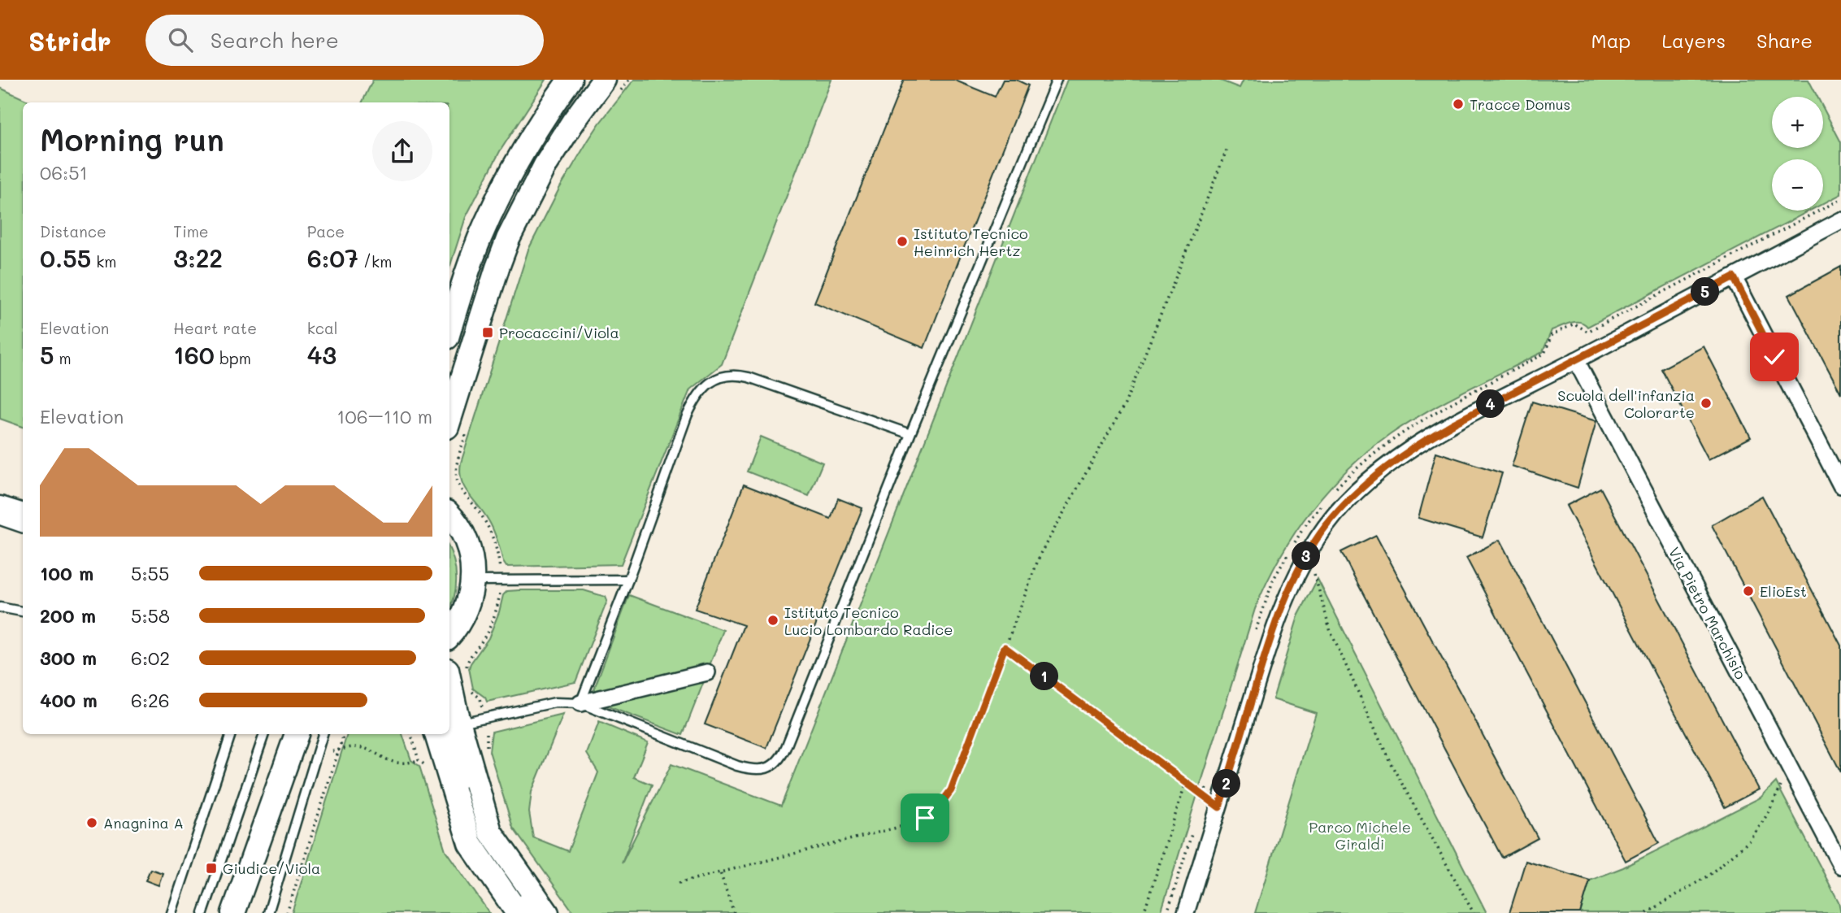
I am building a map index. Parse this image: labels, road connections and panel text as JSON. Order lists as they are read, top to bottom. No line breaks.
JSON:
{"streets":{"street":["Via Pietro Marchisio"]},"parks":["Parco Michele Giraldi"],"places":{"other":["Tracce Domus","Istituto Tecnico Heinrich Hertz","Scuola dell'infanzia Colorarte","ElioEst","Istituto Tecnico Lucio Lombardo Radice","Anagnina A"],"transit":["Procaccini/Viola","Giudice/Viola"]},"page":{"header":"Stridr","search":"Search here","nav":["Map","Layers","Share"],"map_buttons":["+","−"],"heading":["Morning run","06:51"],"stats":[["Distance","0.55 km"],["Time","3:22"],["Pace","6:07 /km"],["Elevation","5 m"],["Heart rate","160 bpm"],["kcal","43"]],"pins":["5","4","3","1","2"],"chart":["Elevation","106–110 m"],"list":[{"name":"100 m","note":"5:55"},{"name":"200 m","note":"5:58"},{"name":"300 m","note":"6:02"},{"name":"400 m","note":"6:26"}]}}
